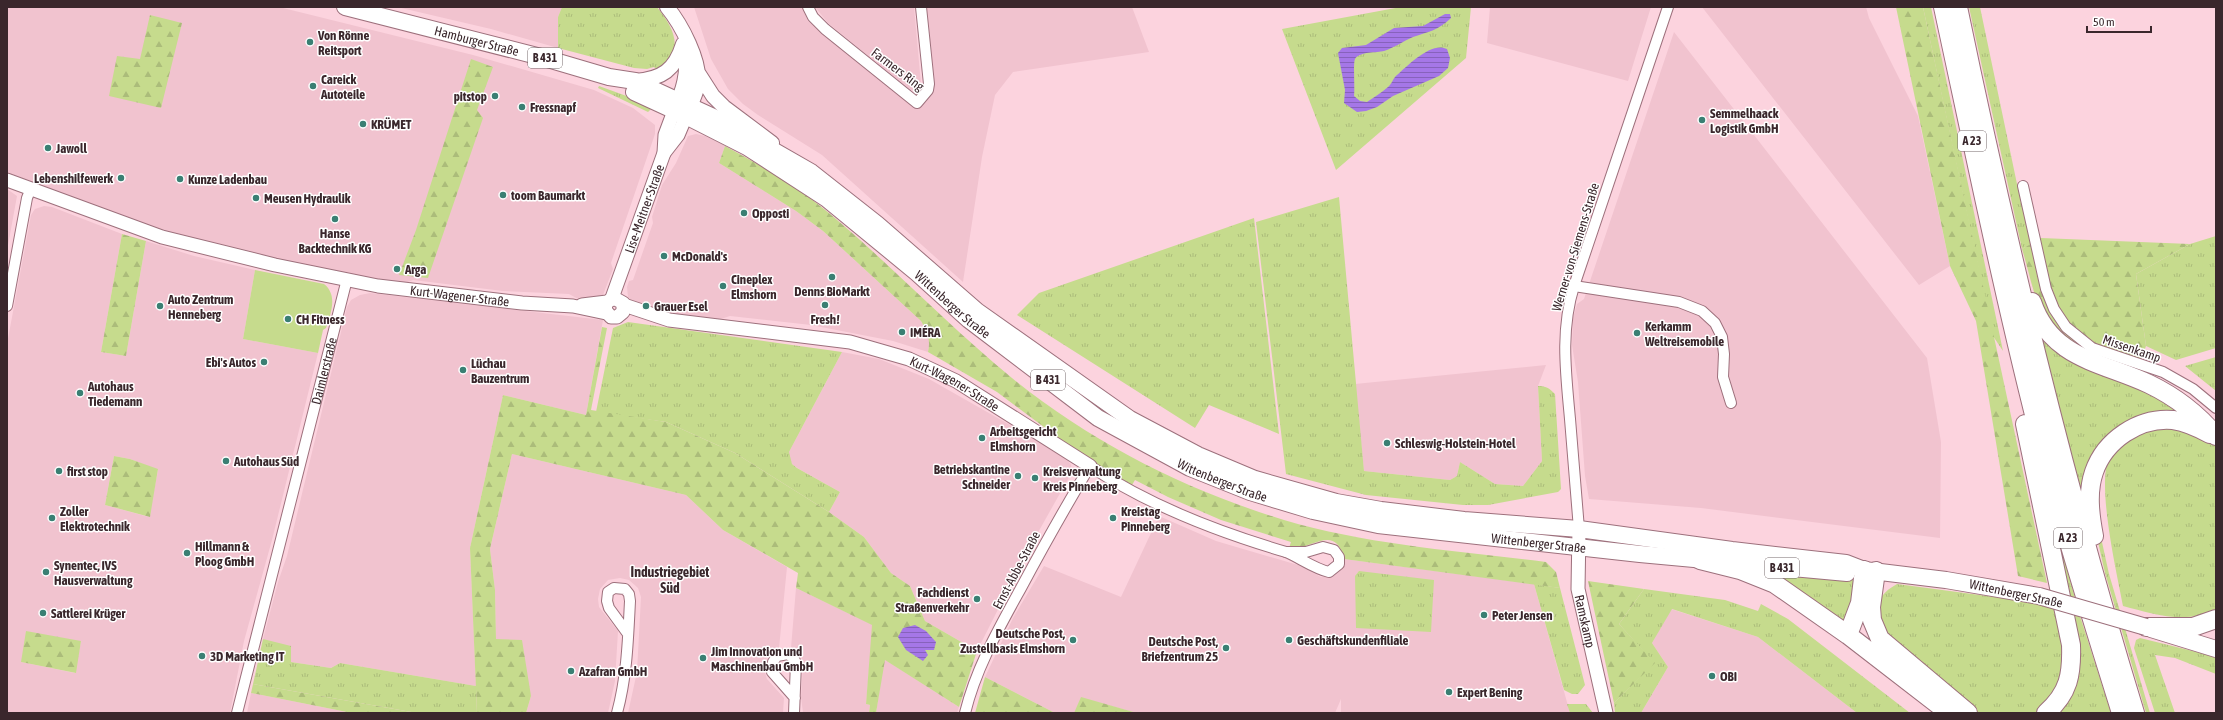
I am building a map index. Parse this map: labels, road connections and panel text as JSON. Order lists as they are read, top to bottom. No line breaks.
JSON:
{"streets":{"highway":["A 23"],"main road":["Hamburger Straße","B 431","Wittenberger Straße"],"street":["Farmers Ring","Lise-Meitner-Straße","Werner-von-Siemens-Straße","Kurt-Wagener-Straße","Missenkamp","Daimlerstraße","Ernst-Abbe-Straße","Ramskamp"]},"crossings":[["Hamburger Straße","Lise-Meitner-Straße"],["Hamburger Straße","Wittenberger Straße"],["Lise-Meitner-Straße","Kurt-Wagener-Straße"],["Lise-Meitner-Straße","Wittenberger Straße"],["Werner-von-Siemens-Straße","Wittenberger Straße"],["Werner-von-Siemens-Straße","Ramskamp"],["Kurt-Wagener-Straße","Daimlerstraße"],["Kurt-Wagener-Straße","Ernst-Abbe-Straße"],["Wittenberger Straße","Ramskamp"]],"districts":["Industriegebiet Süd"],"places":["Von Rönne Reitsport","Careick Autoteile","pitstop","Fressnapf","Semmelhaack Logistik GmbH","KRÜMET","Jawoll","Lebenshilfewerk","Kunze Ladenbau","toom Baumarkt","Meusen Hydraulik","Opposti","Hanse Backtechnik KG","McDonald's","Arga","Denns BioMarkt","Cineplex Elmshorn","Fresh!","Auto Zentrum Henneberg","Grauer Esel","CH Fitness","IMÉRA","Kerkamm Weltreisemobile","Ebi's Autos","Lüchau Bauzentrum","Autohaus Tiedemann","Arbeitsgericht Elmshorn","Schleswig-Holstein-Hotel","Autohaus Süd","first stop","Betriebskantine Schneider","Kreisverwaltung Kreis Pinneberg","Zoller Elektrotechnik","Kreistag Pinneberg","Hillmann & Ploog GmbH","Synentec, IVS Hausverwaltung","Fachdienst Straßenverkehr","Sattlerei Krüger","Peter Jensen","Deutsche Post, Zustellbasis Elmshorn","Geschäftskundenfiliale","Deutsche Post, Briefzentrum 25","3D Marketing IT","Jim Innovation und Maschinenbau GmbH","Azafran GmbH","OBI","Expert Bening"],"scale_bar":"50 m"}
